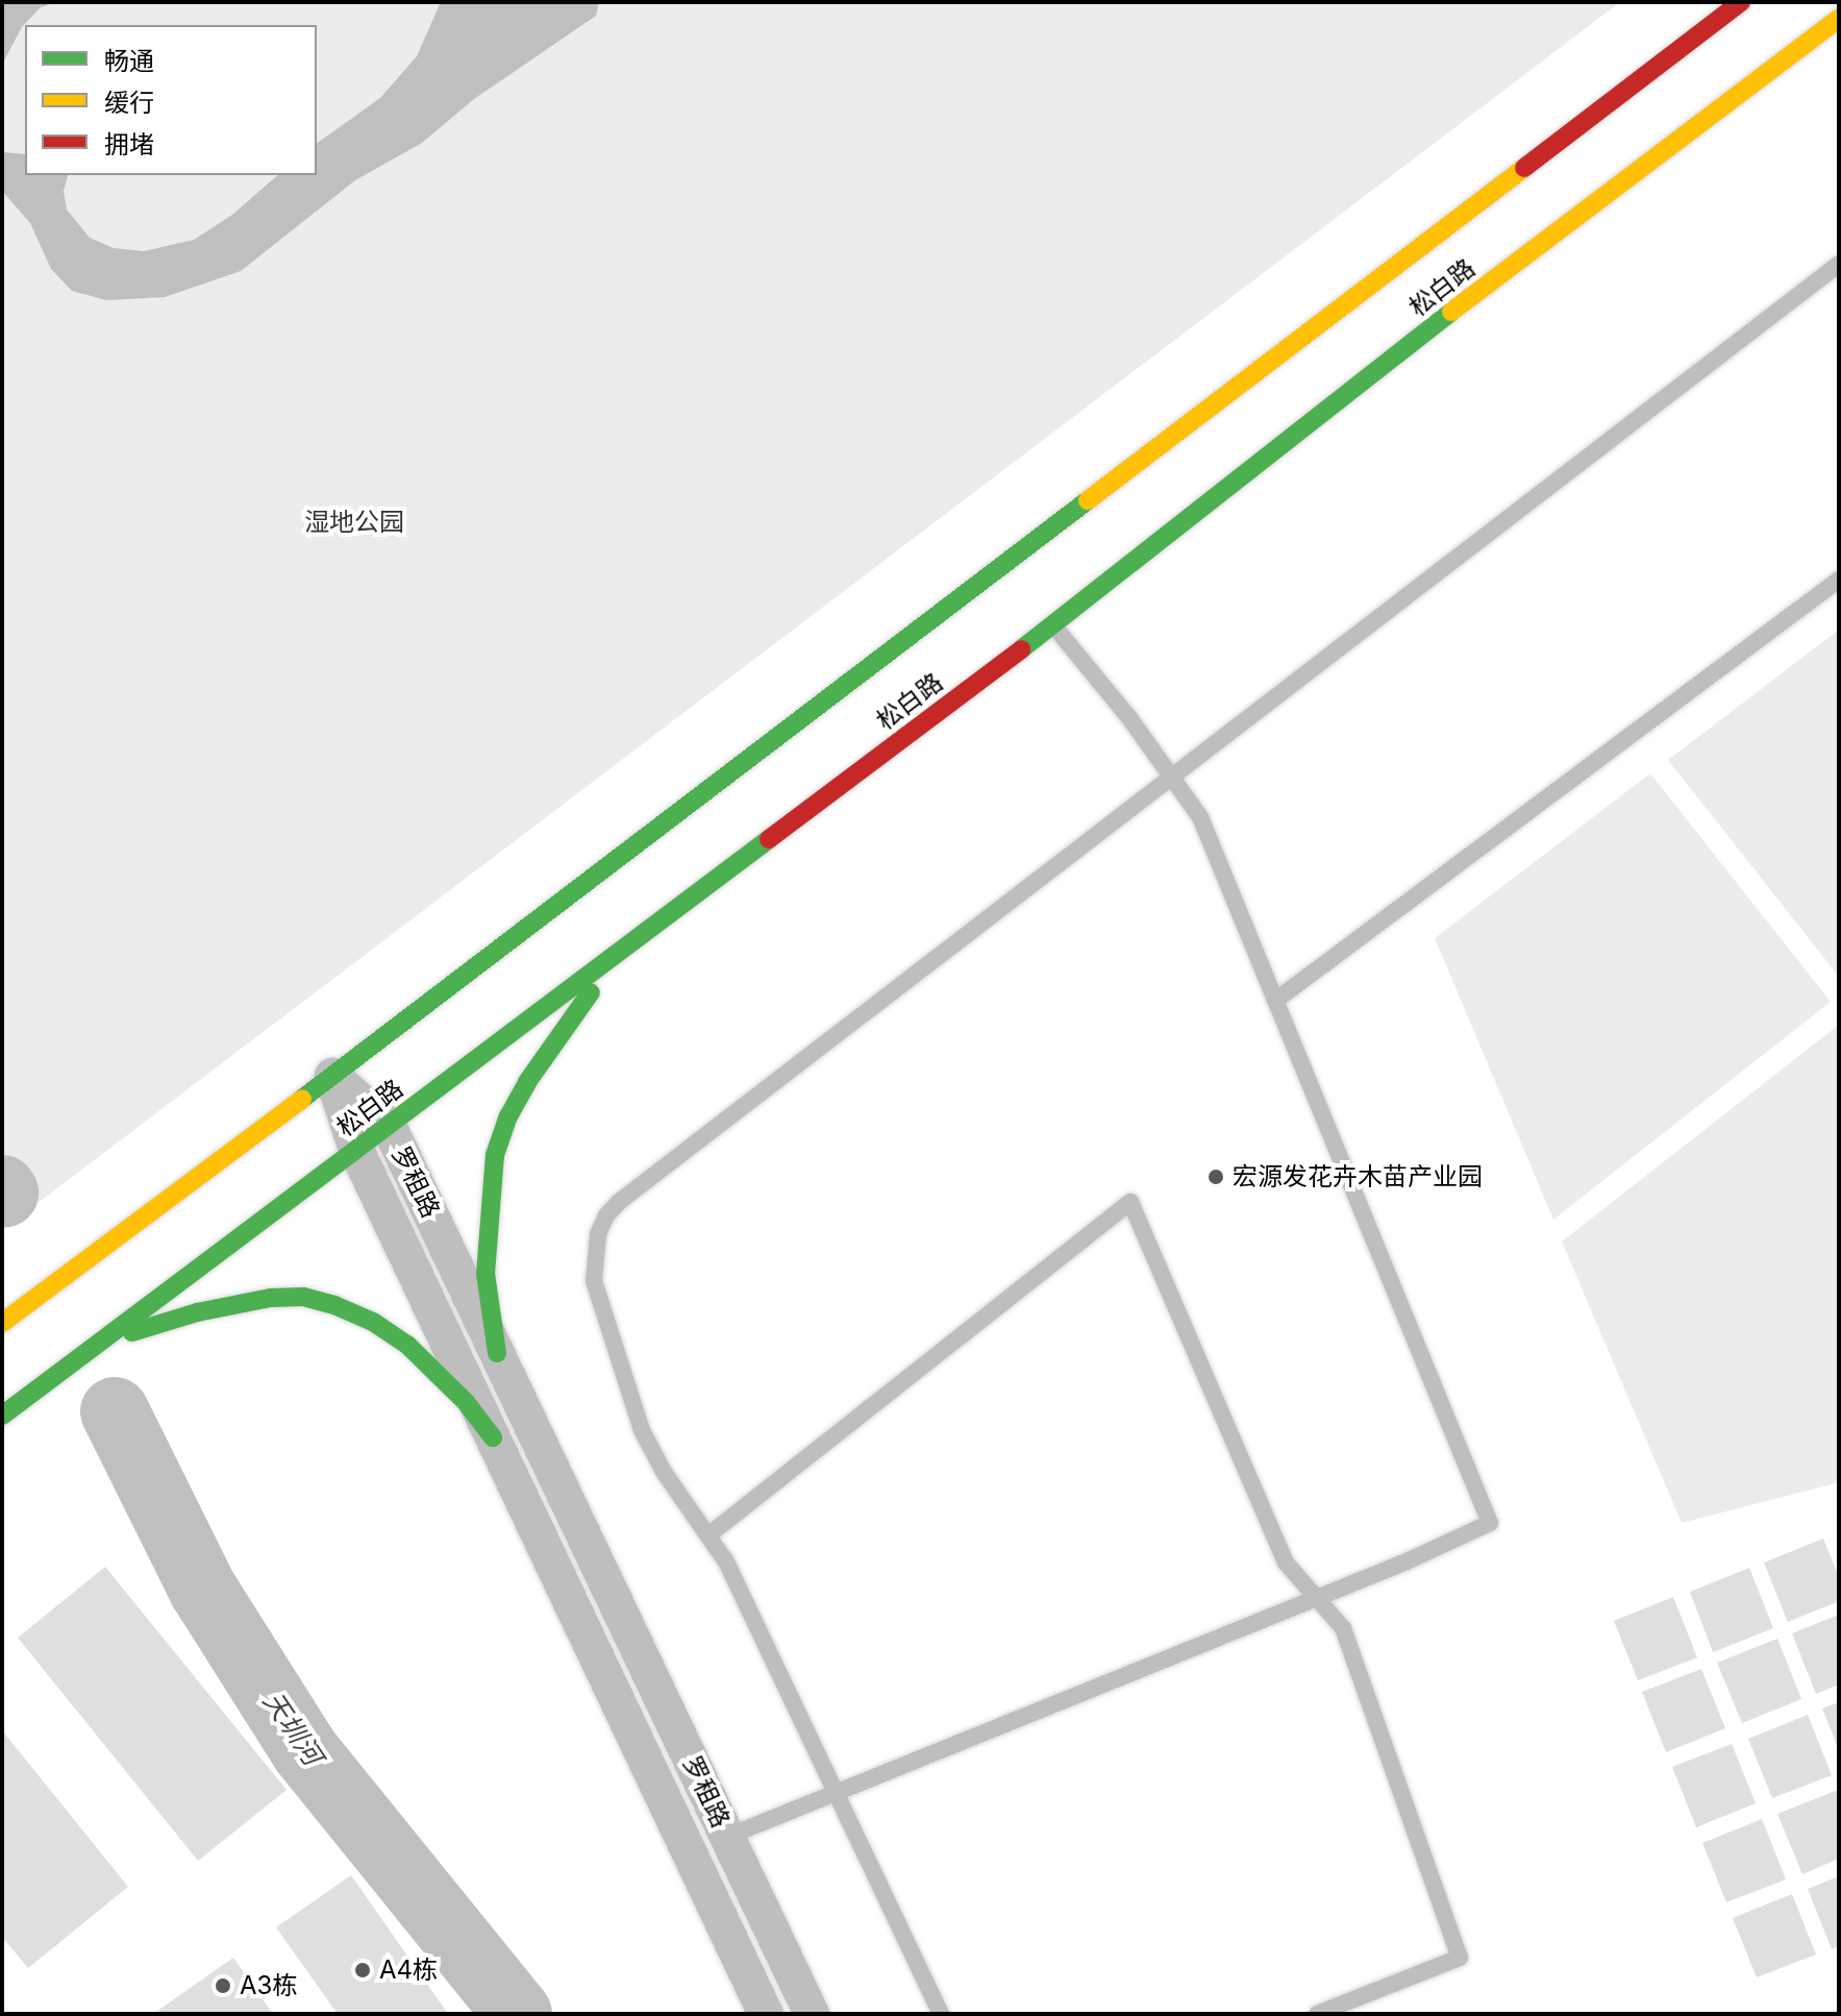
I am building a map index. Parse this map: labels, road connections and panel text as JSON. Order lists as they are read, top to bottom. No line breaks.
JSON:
{"streets":{"main road":["松白路"],"street":["罗租路"]},"crossings":[["松白路","罗租路"]],"water":["天圳河"],"parks":["湿地公园"],"places":["宏源发花卉木苗产业园","A4栋","A3栋"],"legend":["畅通","缓行","拥堵"]}
